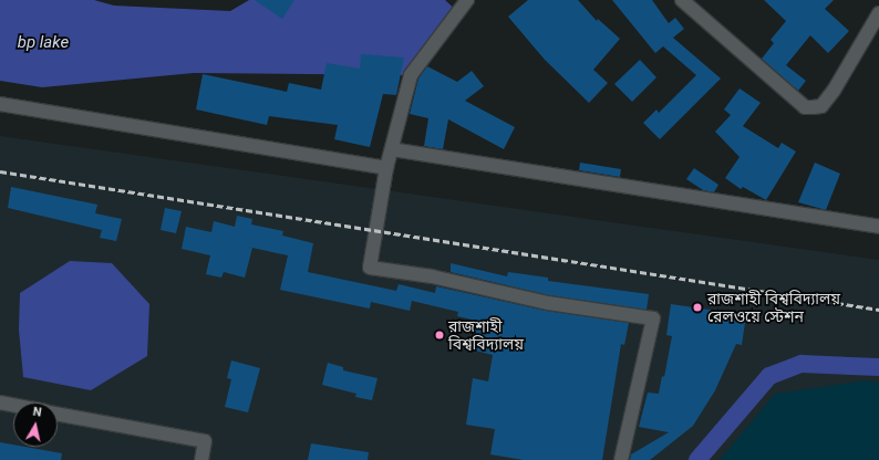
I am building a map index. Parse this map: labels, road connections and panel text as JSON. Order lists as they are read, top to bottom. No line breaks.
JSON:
{"water":["bp lake"],"places":["রাজশাহী বিশ্ববিদ্যালয় রেলওয়ে স্টেশন","রাজশাহী বিশ্ববিদ্যালয়"],"north":"top"}
